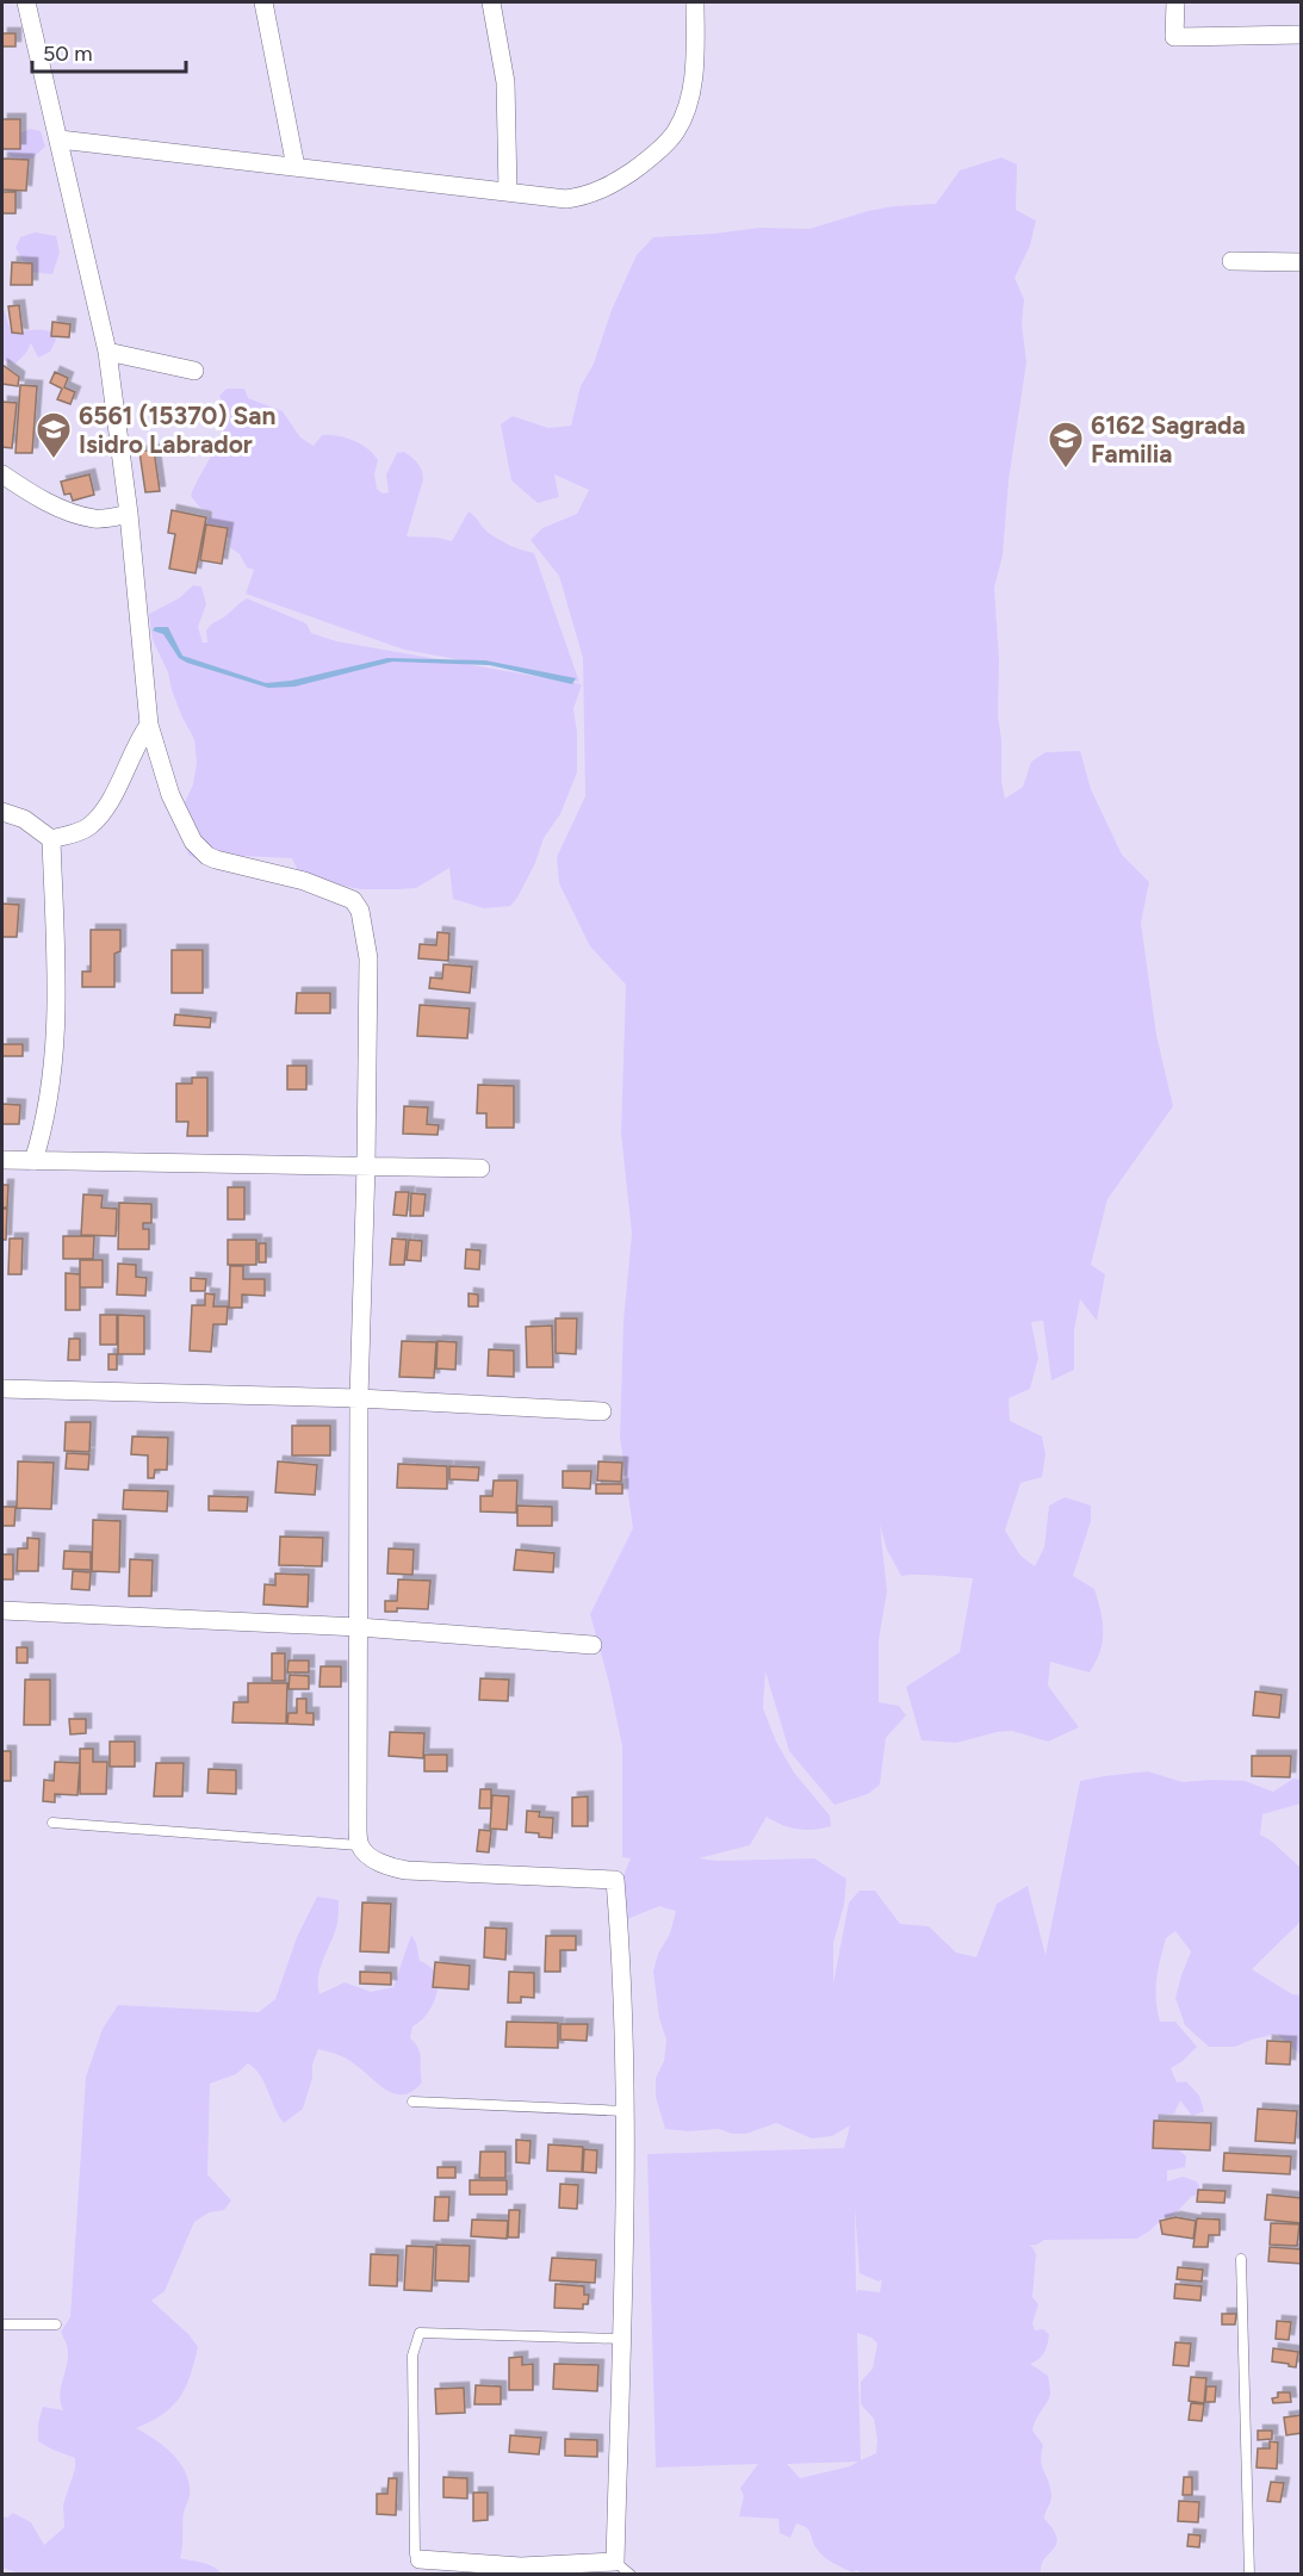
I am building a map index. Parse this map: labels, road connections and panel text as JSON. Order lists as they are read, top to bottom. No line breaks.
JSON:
{"places":{"school or university":["6561 (15370) San Isidro Labrador","6162 Sagrada Familia"]},"scale_bar":"50 m"}
